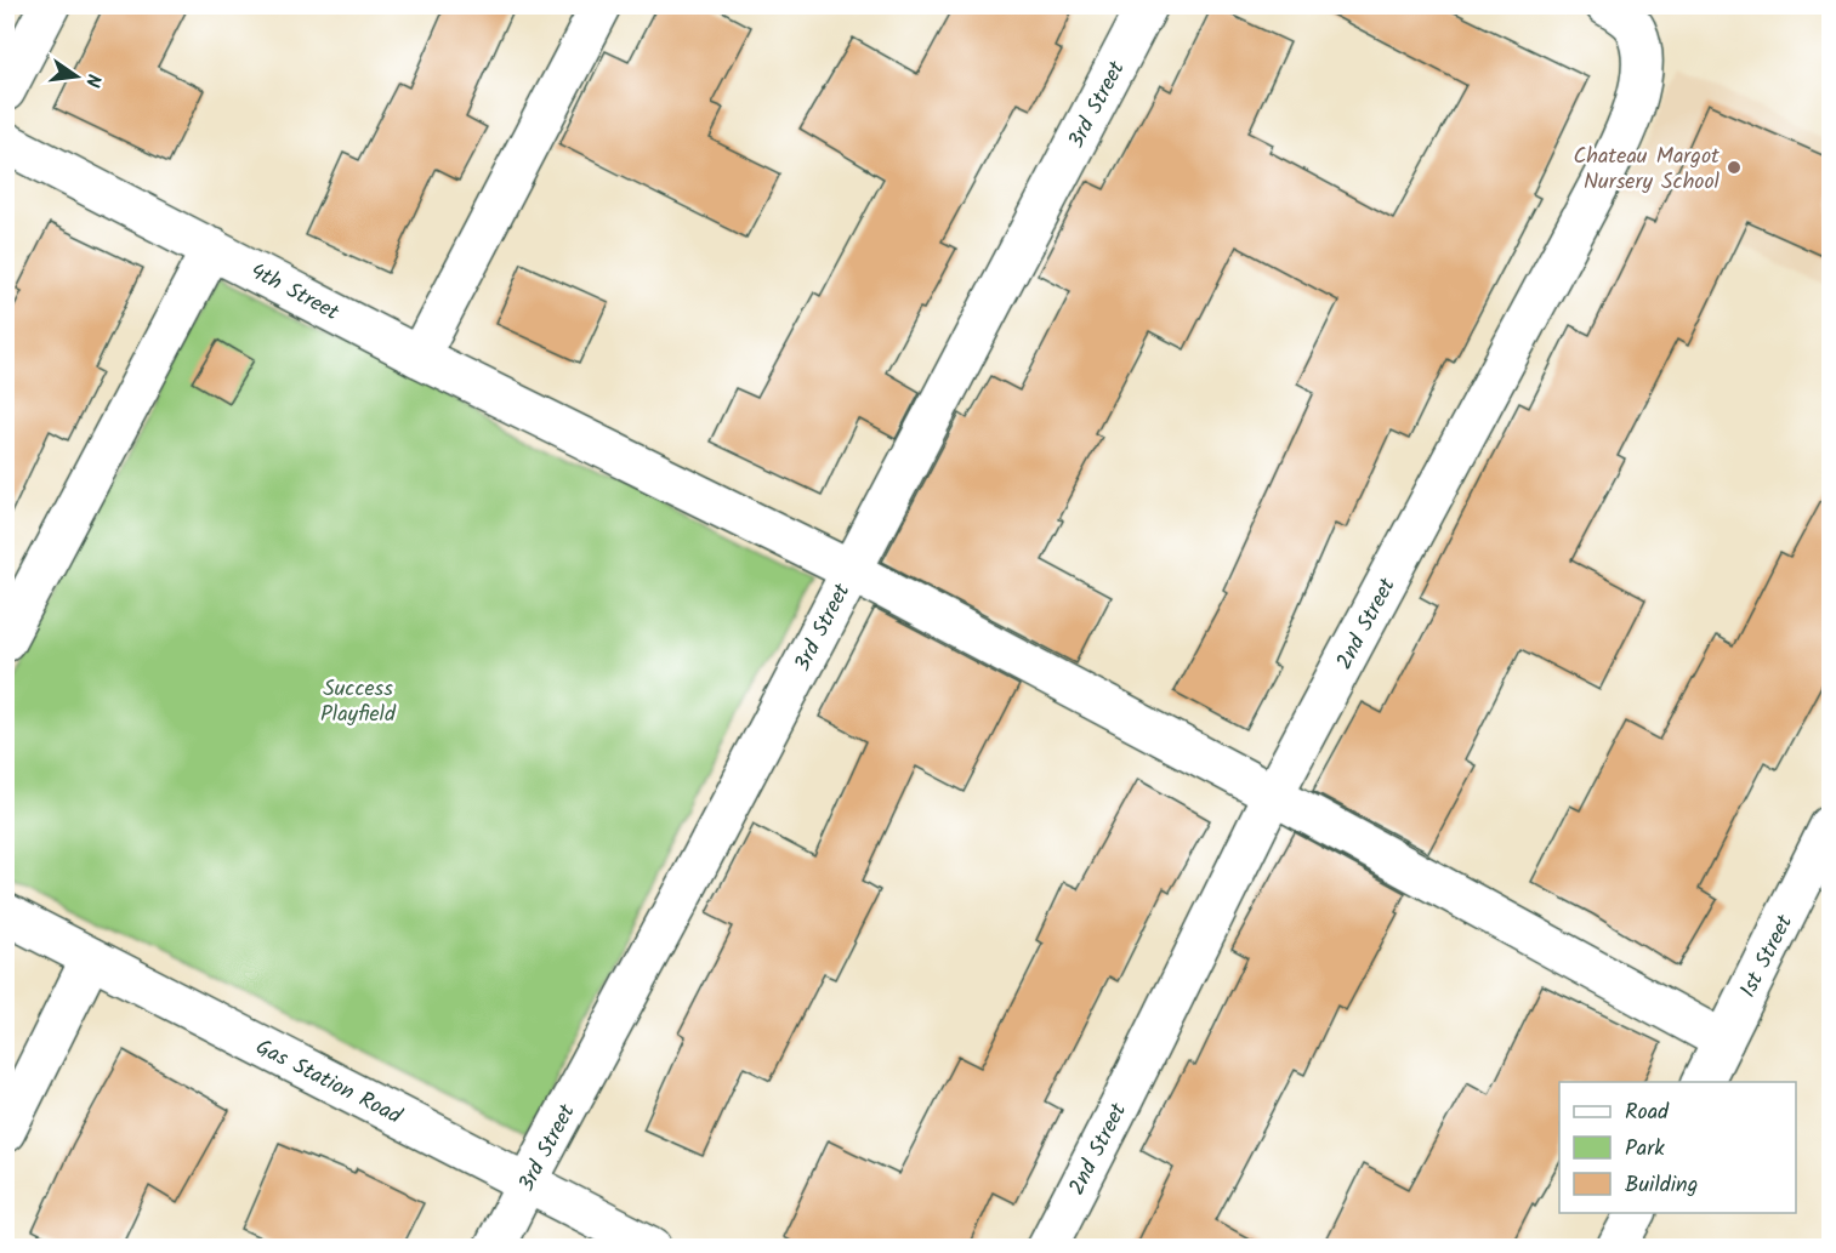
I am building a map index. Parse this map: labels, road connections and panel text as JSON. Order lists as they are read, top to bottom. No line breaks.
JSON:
{"streets":{"street":["3rd Street","4th Street","2nd Street","1st Street","Gas Station Road"]},"crossings":[["3rd Street","4th Street"],["3rd Street","Gas Station Road"],["4th Street","2nd Street"],["4th Street","1st Street"]],"parks":["Success Playfield"],"places":["Chateau Margot Nursery School"],"legend":["Road","Park","Building"],"north":"right"}
